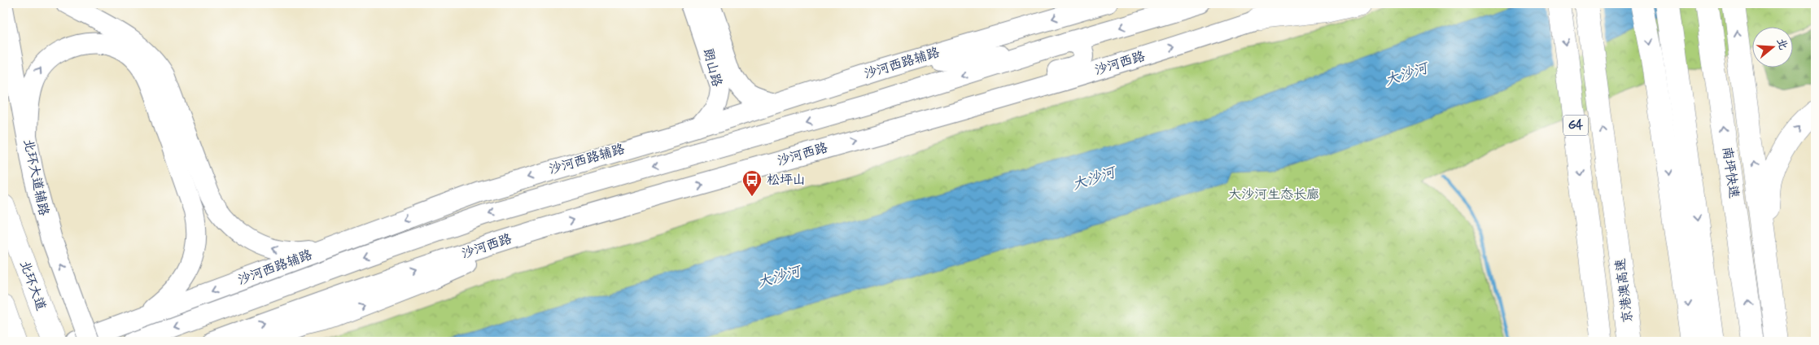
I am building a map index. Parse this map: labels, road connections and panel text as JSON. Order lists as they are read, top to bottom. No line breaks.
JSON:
{"streets":{"highway":["G4","南坪快速","北环大道","京港澳高速"],"main road":["沙河西路辅路","沙河西路","朗山路","北环大道辅路"]},"crossings":[["沙河西路辅路","朗山路"]],"one_way":["北环大道辅路"],"water":["大沙河"],"parks":["大沙河生态长廊"],"places":{"bus stop":["松坪山"]},"north":"right"}
